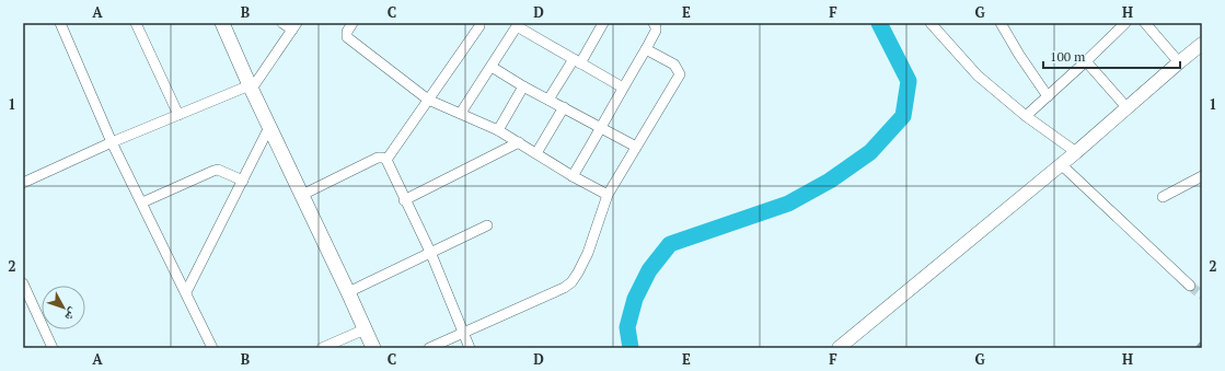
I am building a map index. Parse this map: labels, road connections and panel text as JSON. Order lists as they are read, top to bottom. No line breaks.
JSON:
{"scale_bar":"100 m","north":"bottom right","grid":{"columns":["A","B","C","D","E","F","G","H"],"rows":["1","2"]}}
